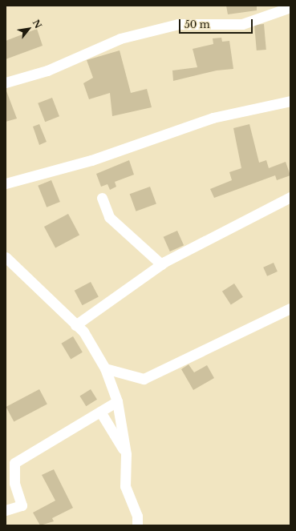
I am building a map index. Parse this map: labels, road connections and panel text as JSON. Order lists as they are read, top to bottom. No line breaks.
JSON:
{"scale_bar":"50 m","north":"top right"}
